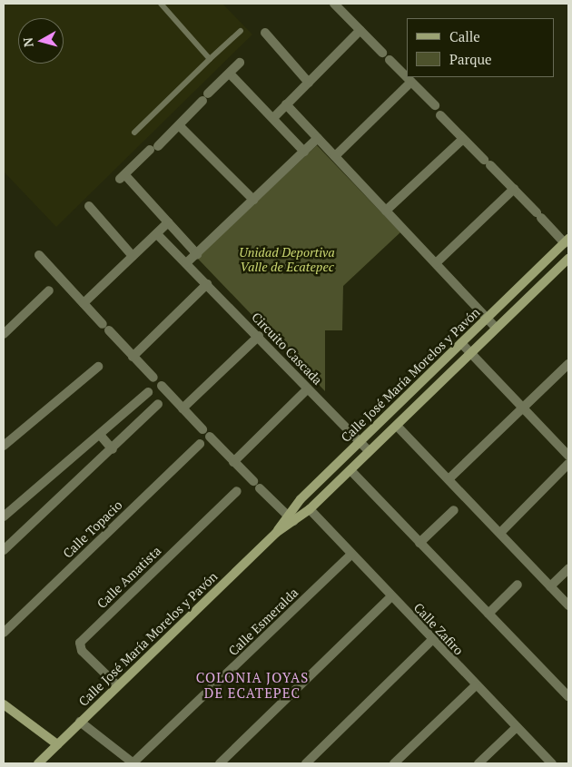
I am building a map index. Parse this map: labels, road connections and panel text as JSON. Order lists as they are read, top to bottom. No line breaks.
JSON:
{"streets":{"street":["Circuito Cascada","Calle José María Morelos y Pavón","Calle Topacio","Calle Amatista","Calle Esmeralda","Calle Zafiro"]},"crossings":[["Circuito Cascada","Calle José María Morelos y Pavón"],["Calle José María Morelos y Pavón","Calle Amatista"],["Calle José María Morelos y Pavón","Calle Zafiro"],["Calle Esmeralda","Calle Zafiro"]],"districts":["COLONIA JOYAS DE ECATEPEC"],"parks":["Unidad Deportiva Valle de Ecatepec"],"legend":["Calle","Parque"],"north":"left"}
